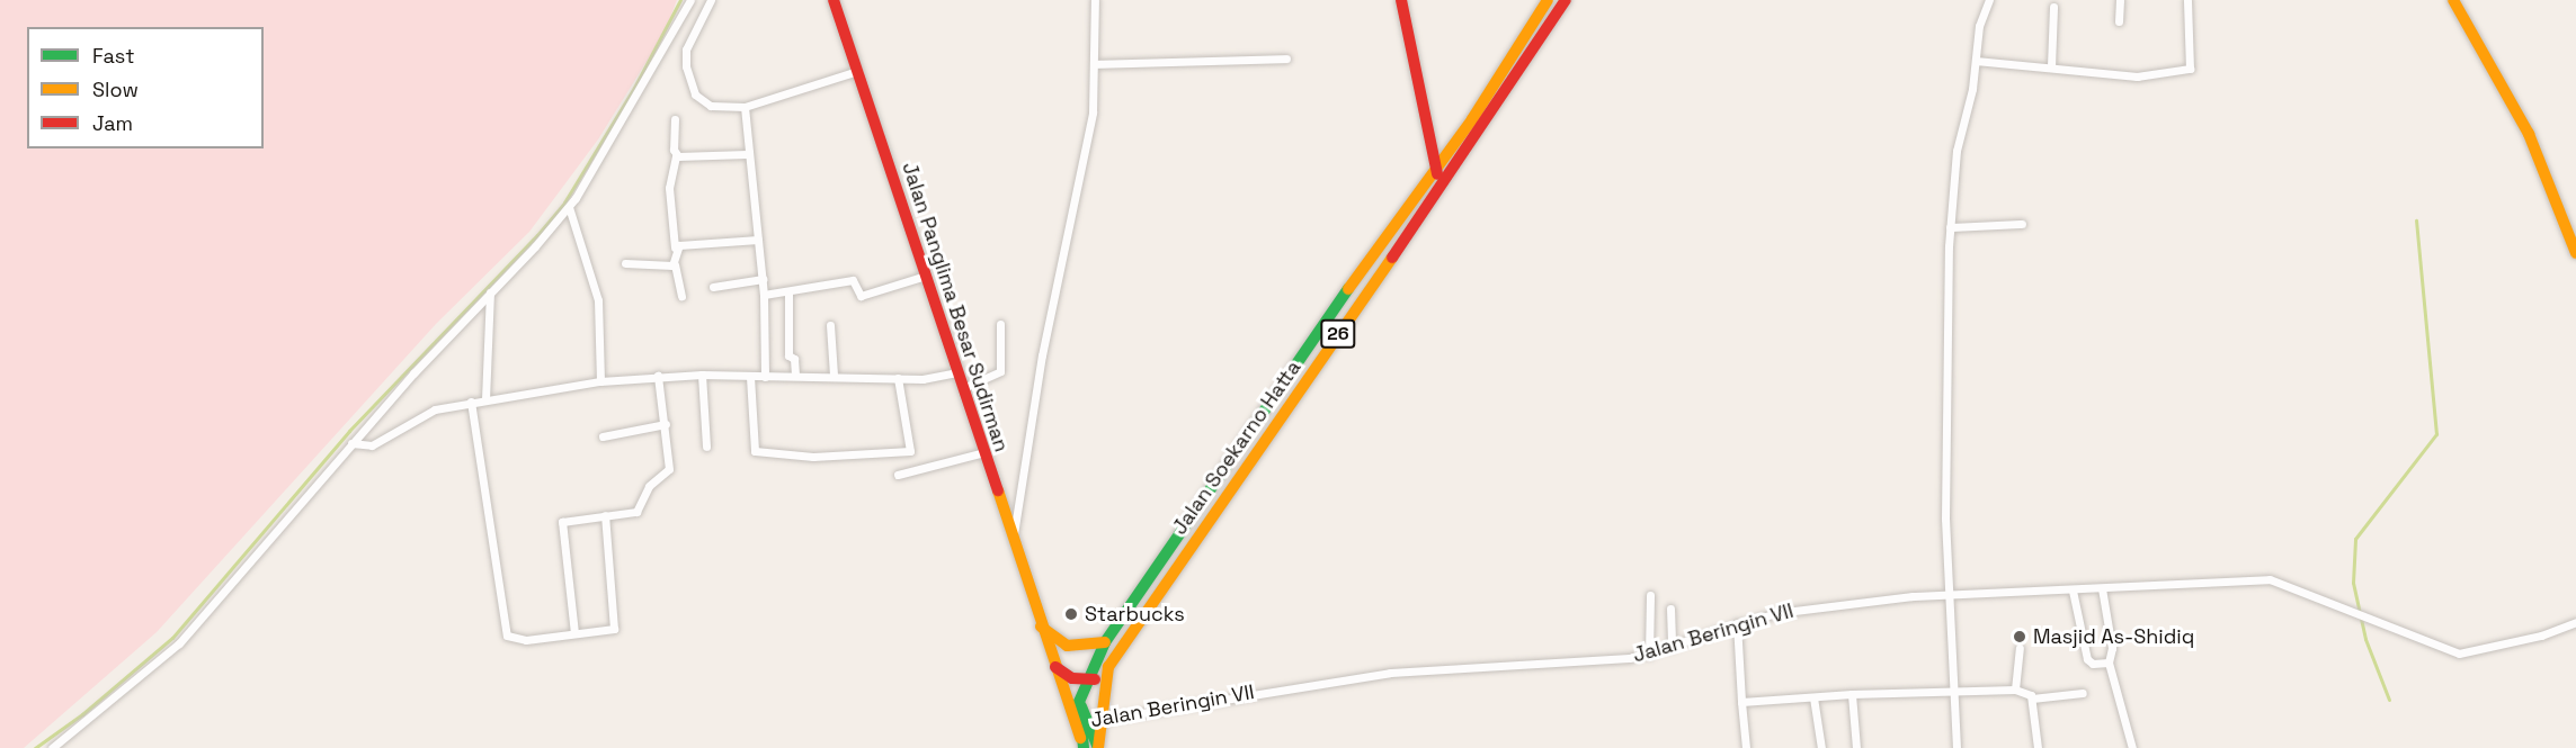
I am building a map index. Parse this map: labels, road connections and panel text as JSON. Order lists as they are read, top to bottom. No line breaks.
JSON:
{"streets":{"main road":["Jalan Panglima Besar Sudirman","26","Jalan Soekarno Hatta"],"street":["Jalan Beringin VII"]},"crossings":[["26","Jalan Soekarno Hatta"],["26","Jalan Beringin VII"]],"places":["Starbucks","Masjid As-Shidiq"],"legend":["Fast","Slow","Jam"]}
